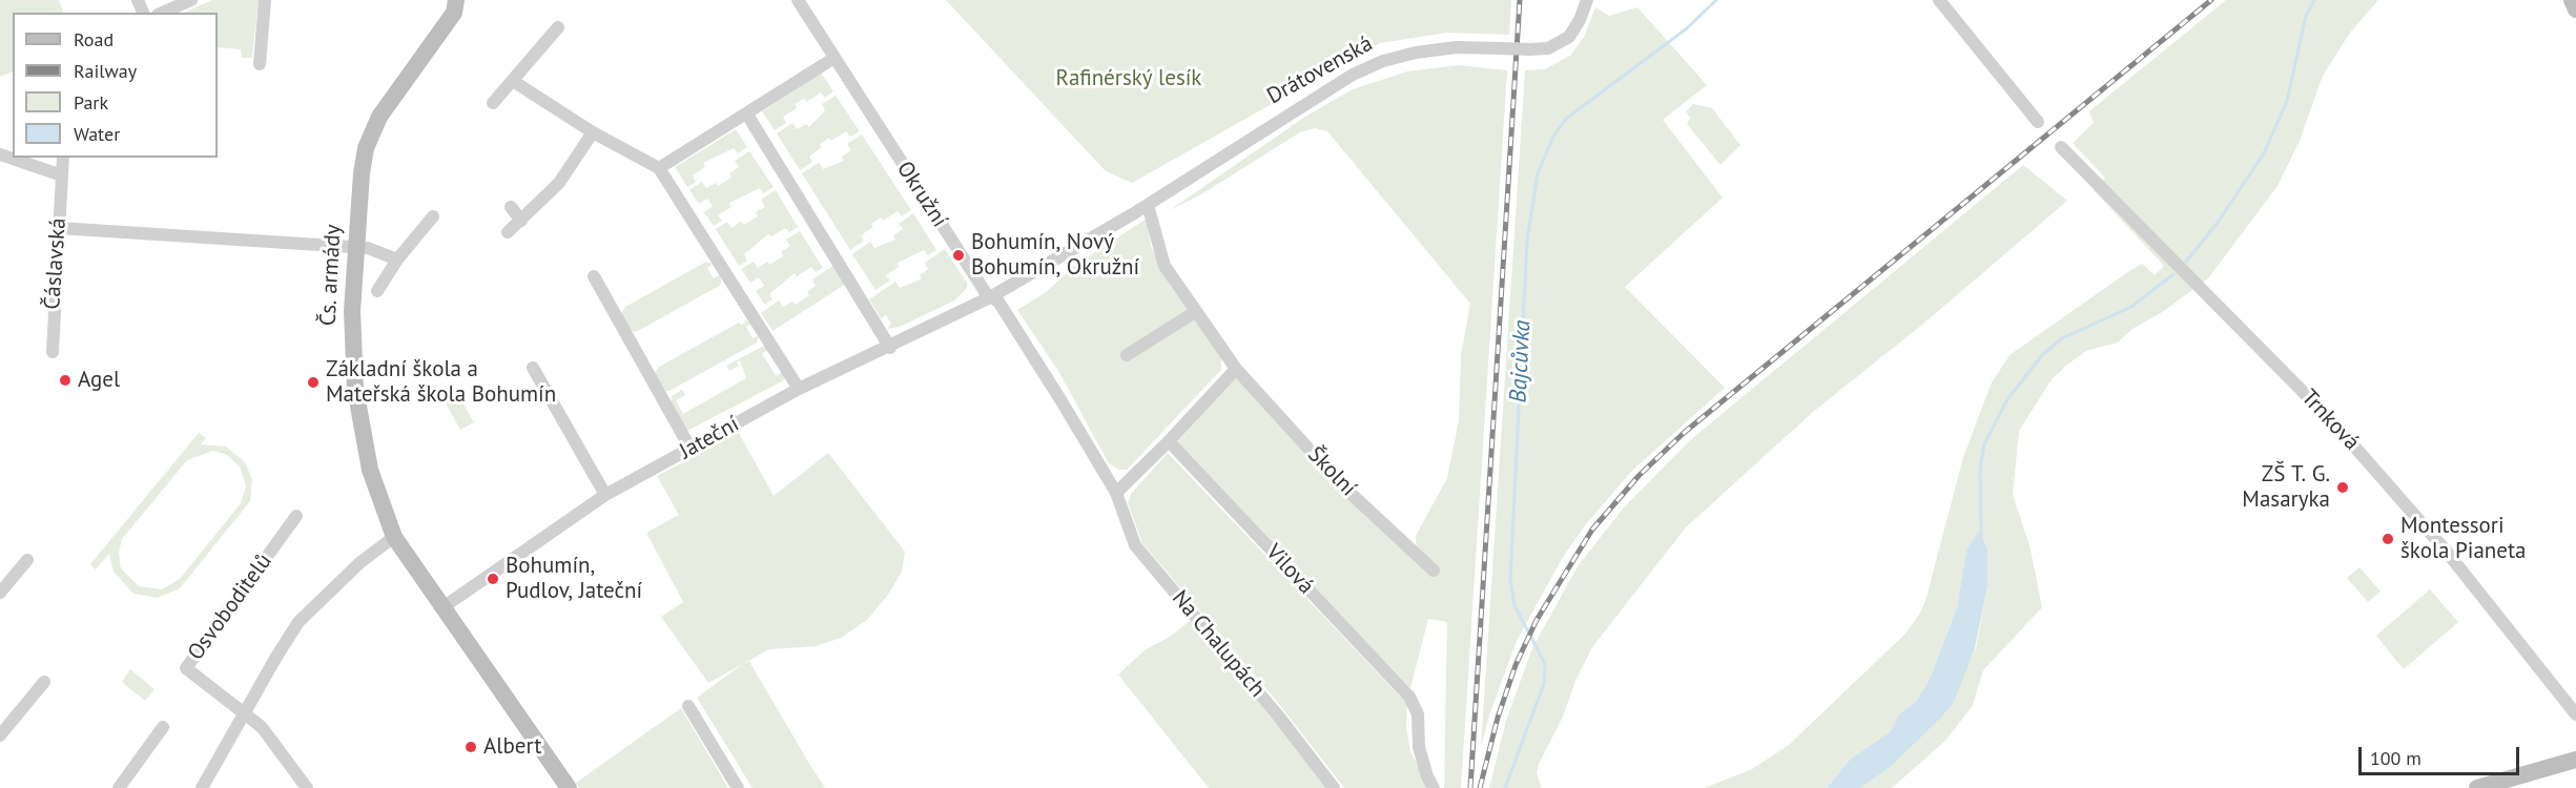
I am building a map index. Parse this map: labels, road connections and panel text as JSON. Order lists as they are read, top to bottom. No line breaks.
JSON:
{"streets":{"main road":["Čs. armády"],"street":["Drátovenská","Okružní","Čáslavská","Trnková","Jateční","Školní","Vilová","Osvoboditelů","Na Chalupách"]},"crossings":[["Drátovenská","Školní"],["Okružní","Jateční"],["Okružní","Na Chalupách"],["Čs. armády","Jateční"],["Jateční","Na Chalupách"]],"water":["Bajcůvka"],"parks":["Rafinérský lesík"],"places":["Bohumín, Nový Bohumín, Okružní","Agel","Základní škola a Mateřská škola Bohumín","ZŠ T. G. Masaryka","Montessori škola Pianeta","Bohumín, Pudlov, Jateční","Albert"],"legend":["Road","Railway","Park","Water"],"scale_bar":"100 m"}
